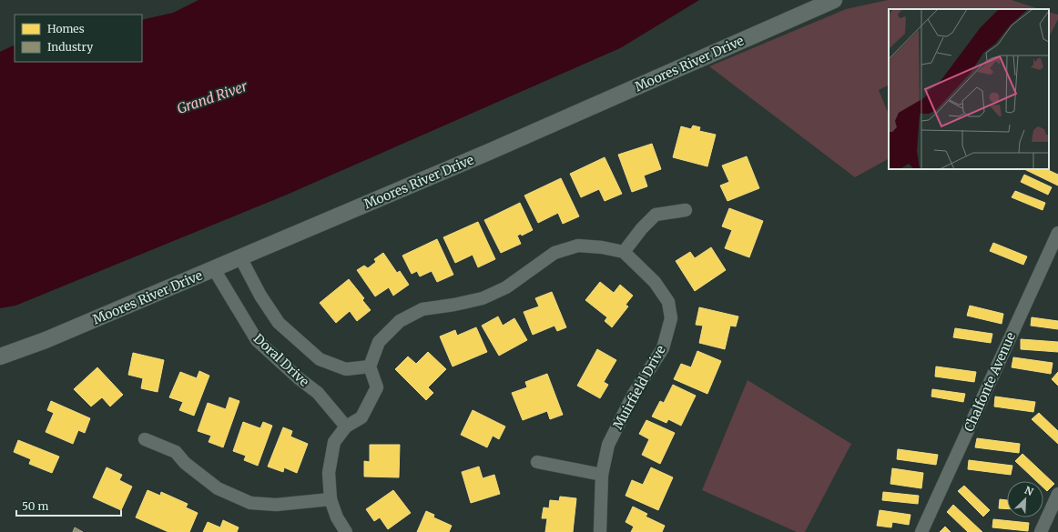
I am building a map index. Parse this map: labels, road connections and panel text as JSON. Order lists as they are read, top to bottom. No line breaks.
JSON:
{"streets":{"street":["Moores River Drive","Doral Drive","Chalfonte Avenue","Muirfield Drive"]},"crossings":[["Moores River Drive","Doral Drive"]],"water":["Grand River"],"legend":["Homes","Industry"],"scale_bar":"50 m","north":"top right"}
